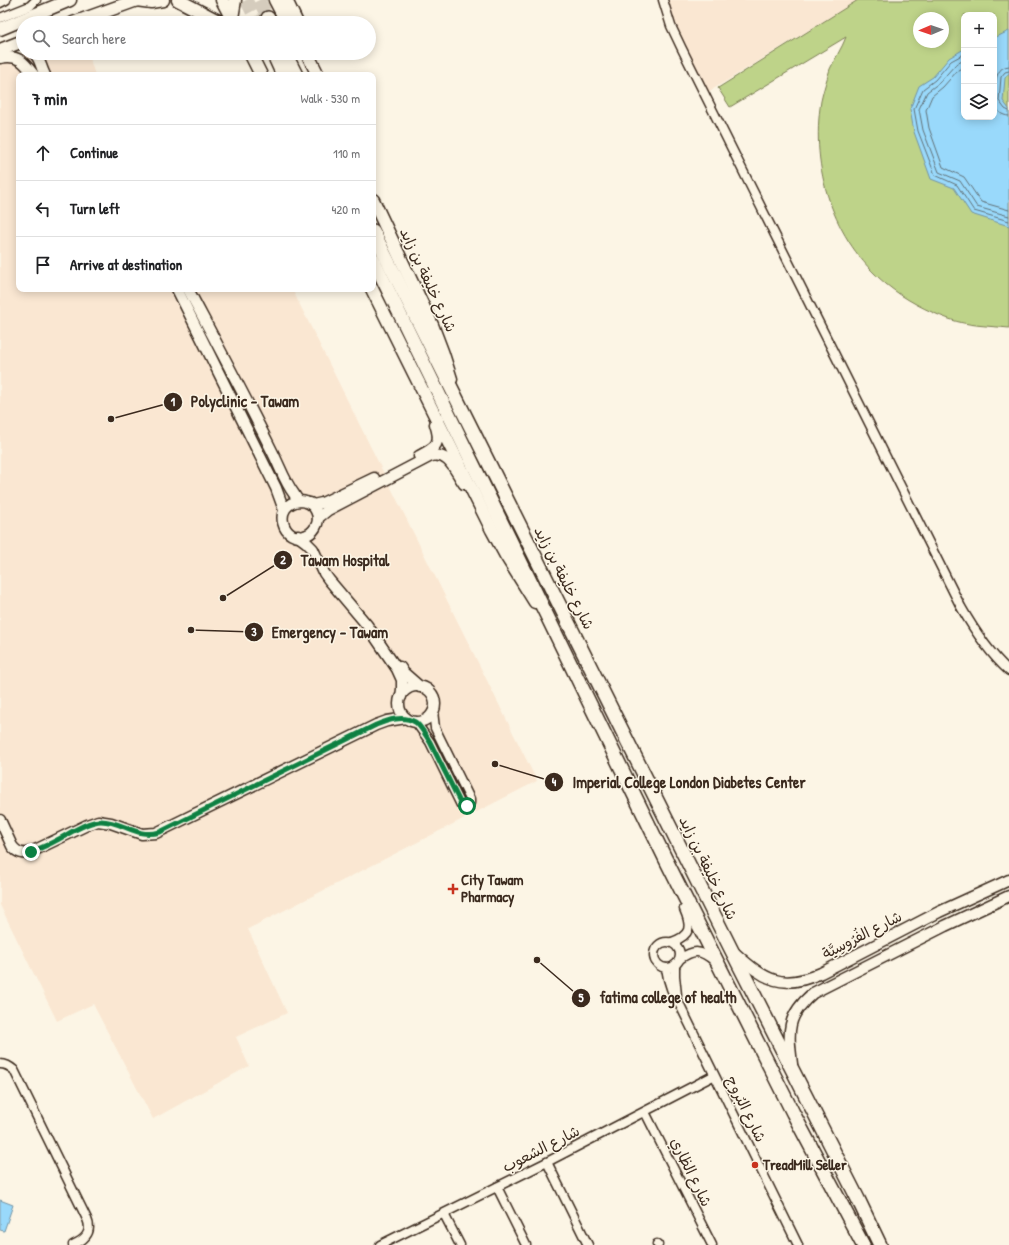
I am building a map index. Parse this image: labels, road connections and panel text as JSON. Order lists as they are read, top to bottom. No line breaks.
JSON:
{"streets":{"highway":["شارع خليفة بن زايد"],"street":["شارع الفُرُوسِيَّة","شارع البُروج","شارع الشعوب","شارع الظاري"]},"crossings":[["شارع خليفة بن زايد","شارع الفُرُوسِيَّة"],["شارع البُروج","شارع الشعوب"],["شارع الشعوب","شارع الظاري"]],"places":{"other":["Polyclinic - Tawam","Tawam Hospital","Emergency - Tawam","Imperial College London Diabetes Center","fatima college of health","TreadMill Seller"],"health":["City Tawam Pharmacy"]},"north":"left","page":{"map_buttons":["+","−"],"search":"Search here","heading":["7 min","Walk · 530 m"],"list":[["Continue","110 m"],["Turn left","420 m"],"Arrive at destination"]}}
